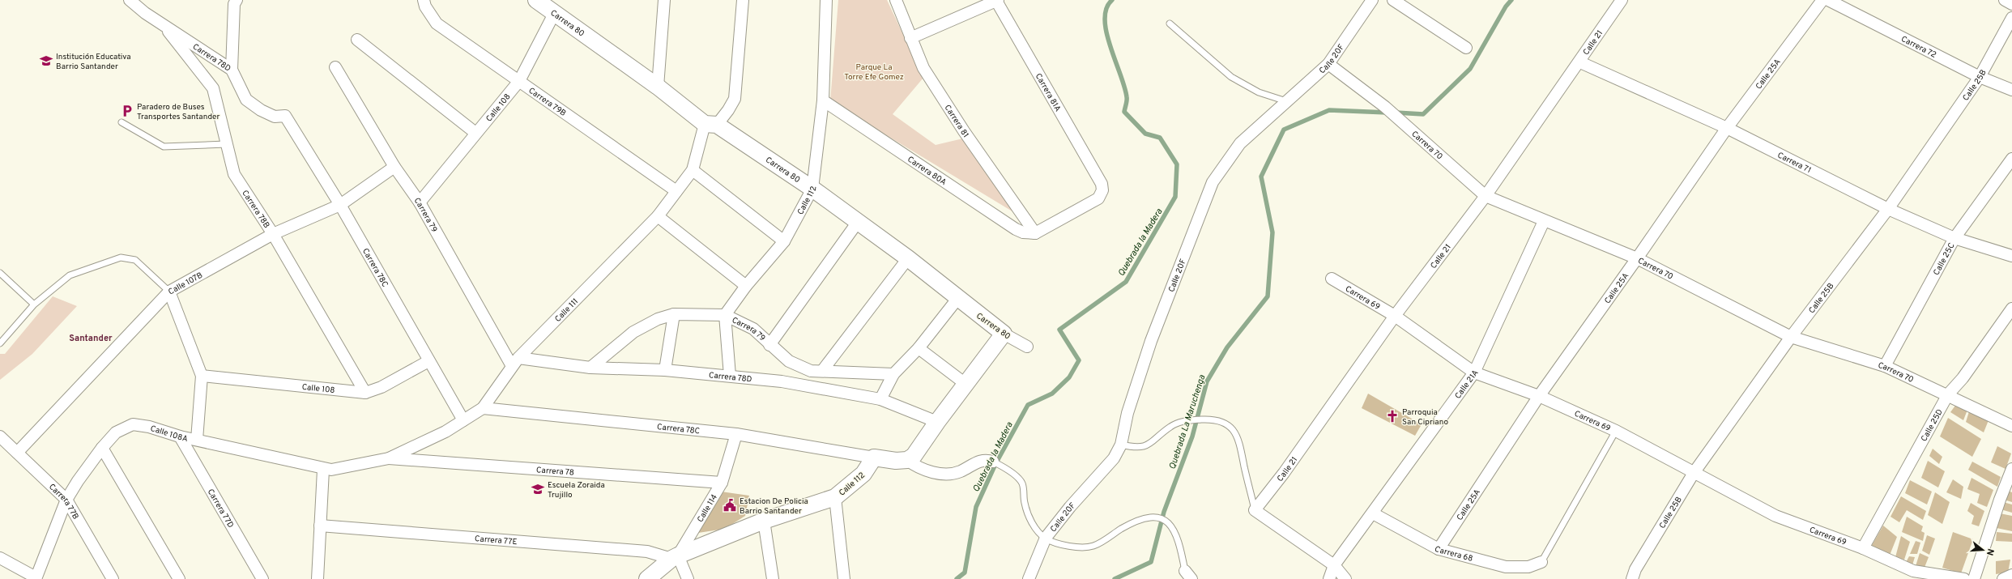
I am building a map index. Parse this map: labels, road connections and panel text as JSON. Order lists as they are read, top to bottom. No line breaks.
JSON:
{"streets":{"street":["Carrera 80","Calle 21","Carrera 72","Carrera 78D","Calle 20F","Calle 25A","Calle 25B","Carrera 81A","Carrera 79B","Calle 108","Carrera 81","Carrera 70","Carrera 71","Carrera 80A","Calle 112","Carrera 78B","Carrera 79","Calle 25C","Carrera 78C","Calle 107B","Carrera 69","Calle 111","Calle 21A","Calle 25D","Calle 108A","Carrera 78","Carrera 77B","Carrera 77D","Calle 114","Carrera 77E","Carrera 68"]},"crossings":[["Carrera 80","Calle 108"],["Carrera 80","Calle 112"],["Carrera 80","Calle 111"],["Calle 21","Carrera 70"],["Calle 21","Carrera 71"],["Calle 21","Carrera 69"],["Carrera 72","Calle 25B"],["Carrera 78D","Carrera 78B"],["Carrera 78D","Carrera 79"],["Carrera 78D","Carrera 78C"],["Carrera 78D","Calle 111"],["Calle 20F","Carrera 70"],["Calle 25A","Carrera 70"],["Calle 25A","Carrera 71"],["Calle 25A","Carrera 69"],["Calle 25A","Carrera 68"],["Calle 25B","Carrera 70"],["Calle 25B","Carrera 71"],["Calle 25B","Carrera 69"],["Carrera 81A","Carrera 81"],["Carrera 81A","Carrera 80A"],["Carrera 79B","Calle 108"],["Carrera 79B","Calle 111"],["Calle 108","Carrera 78B"],["Calle 108","Carrera 79"],["Calle 108","Carrera 78C"],["Carrera 81","Carrera 80A"],["Carrera 70","Calle 25C"],["Carrera 70","Calle 21A"],["Carrera 70","Calle 25D"],["Carrera 71","Calle 25C"],["Carrera 80A","Calle 112"],["Calle 112","Carrera 79"],["Calle 112","Carrera 78C"],["Calle 112","Calle 114"],["Calle 112","Carrera 77E"],["Carrera 78B","Calle 107B"],["Carrera 79","Calle 107B"],["Carrera 79","Calle 111"],["Carrera 78C","Calle 107B"],["Carrera 78C","Calle 111"],["Carrera 78C","Calle 114"],["Calle 107B","Carrera 77B"],["Carrera 69","Calle 21A"],["Carrera 69","Calle 25D"],["Calle 111","Calle 108A"],["Calle 111","Carrera 78"],["Calle 21A","Carrera 68"],["Calle 108A","Carrera 78"],["Calle 108A","Carrera 77B"],["Calle 108A","Carrera 77D"],["Carrera 78","Calle 114"],["Calle 114","Carrera 77E"]],"districts":["Santander"],"water":["Quebrada la Madera","Quebrada La Maruchenga"],"parks":["Parque La Torre Efe Gomez"],"places":{"school or university":["Institución Educativa Barrio Santander","Escuela Zoraida Trujillo"],"parking":["Paradero de Buses Transportes Santander"],"church":["Parroquia San Cipriano"],"public building":["Estacion De Policia Barrio Santander"]},"north":"right"}
